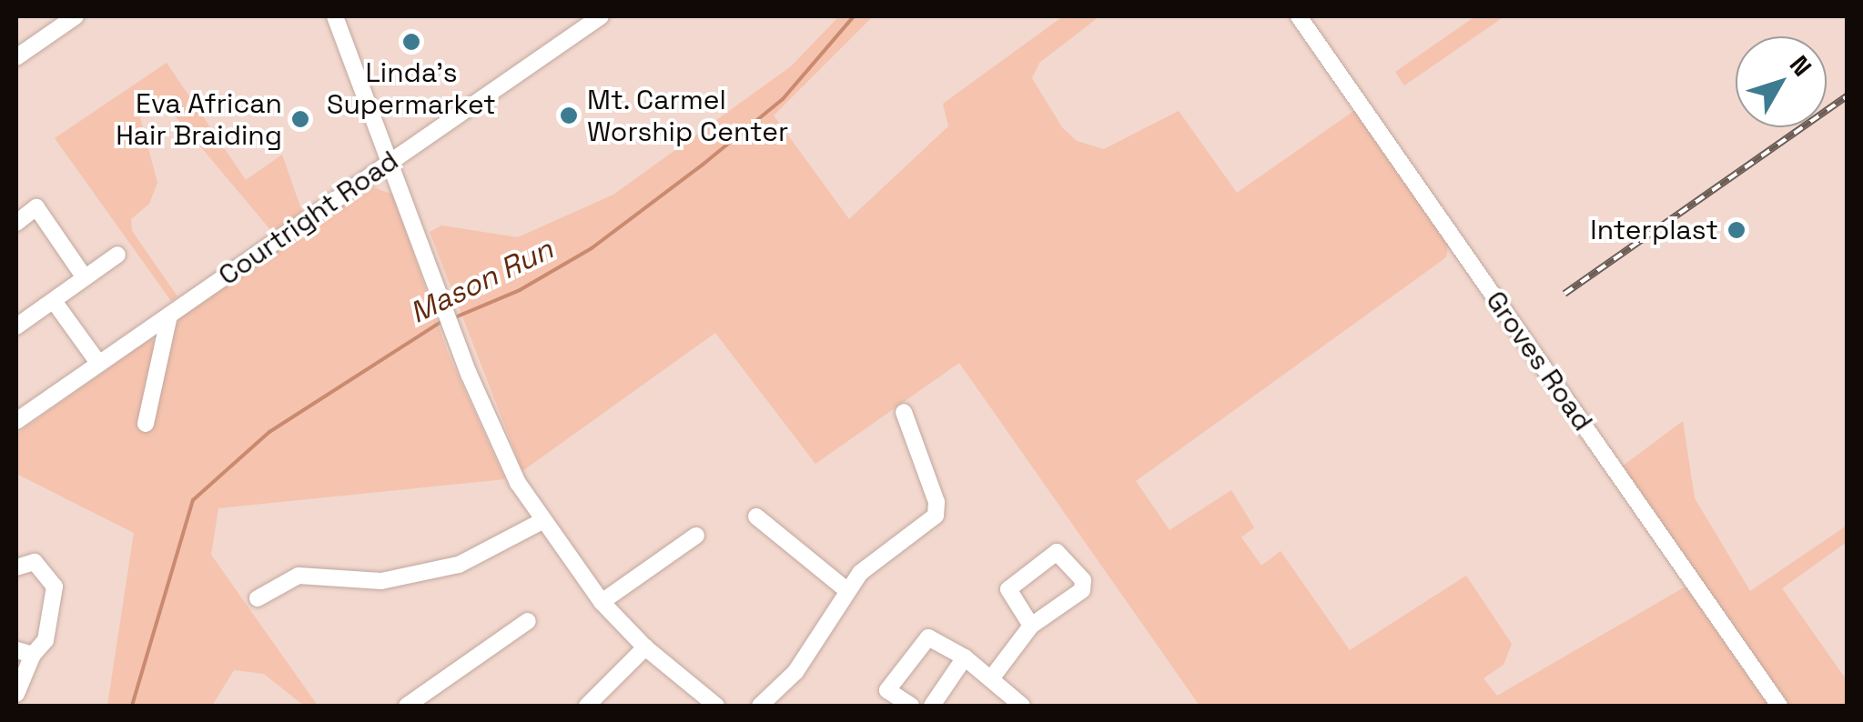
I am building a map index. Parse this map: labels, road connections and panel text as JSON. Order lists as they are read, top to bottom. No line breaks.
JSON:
{"streets":{"street":["Courtright Road","Groves Road"]},"water":["Mason Run"],"places":["Linda's Supermarket","Mt. Carmel Worship Center","Eva African Hair Braiding","Interplast"],"north":"top right"}
